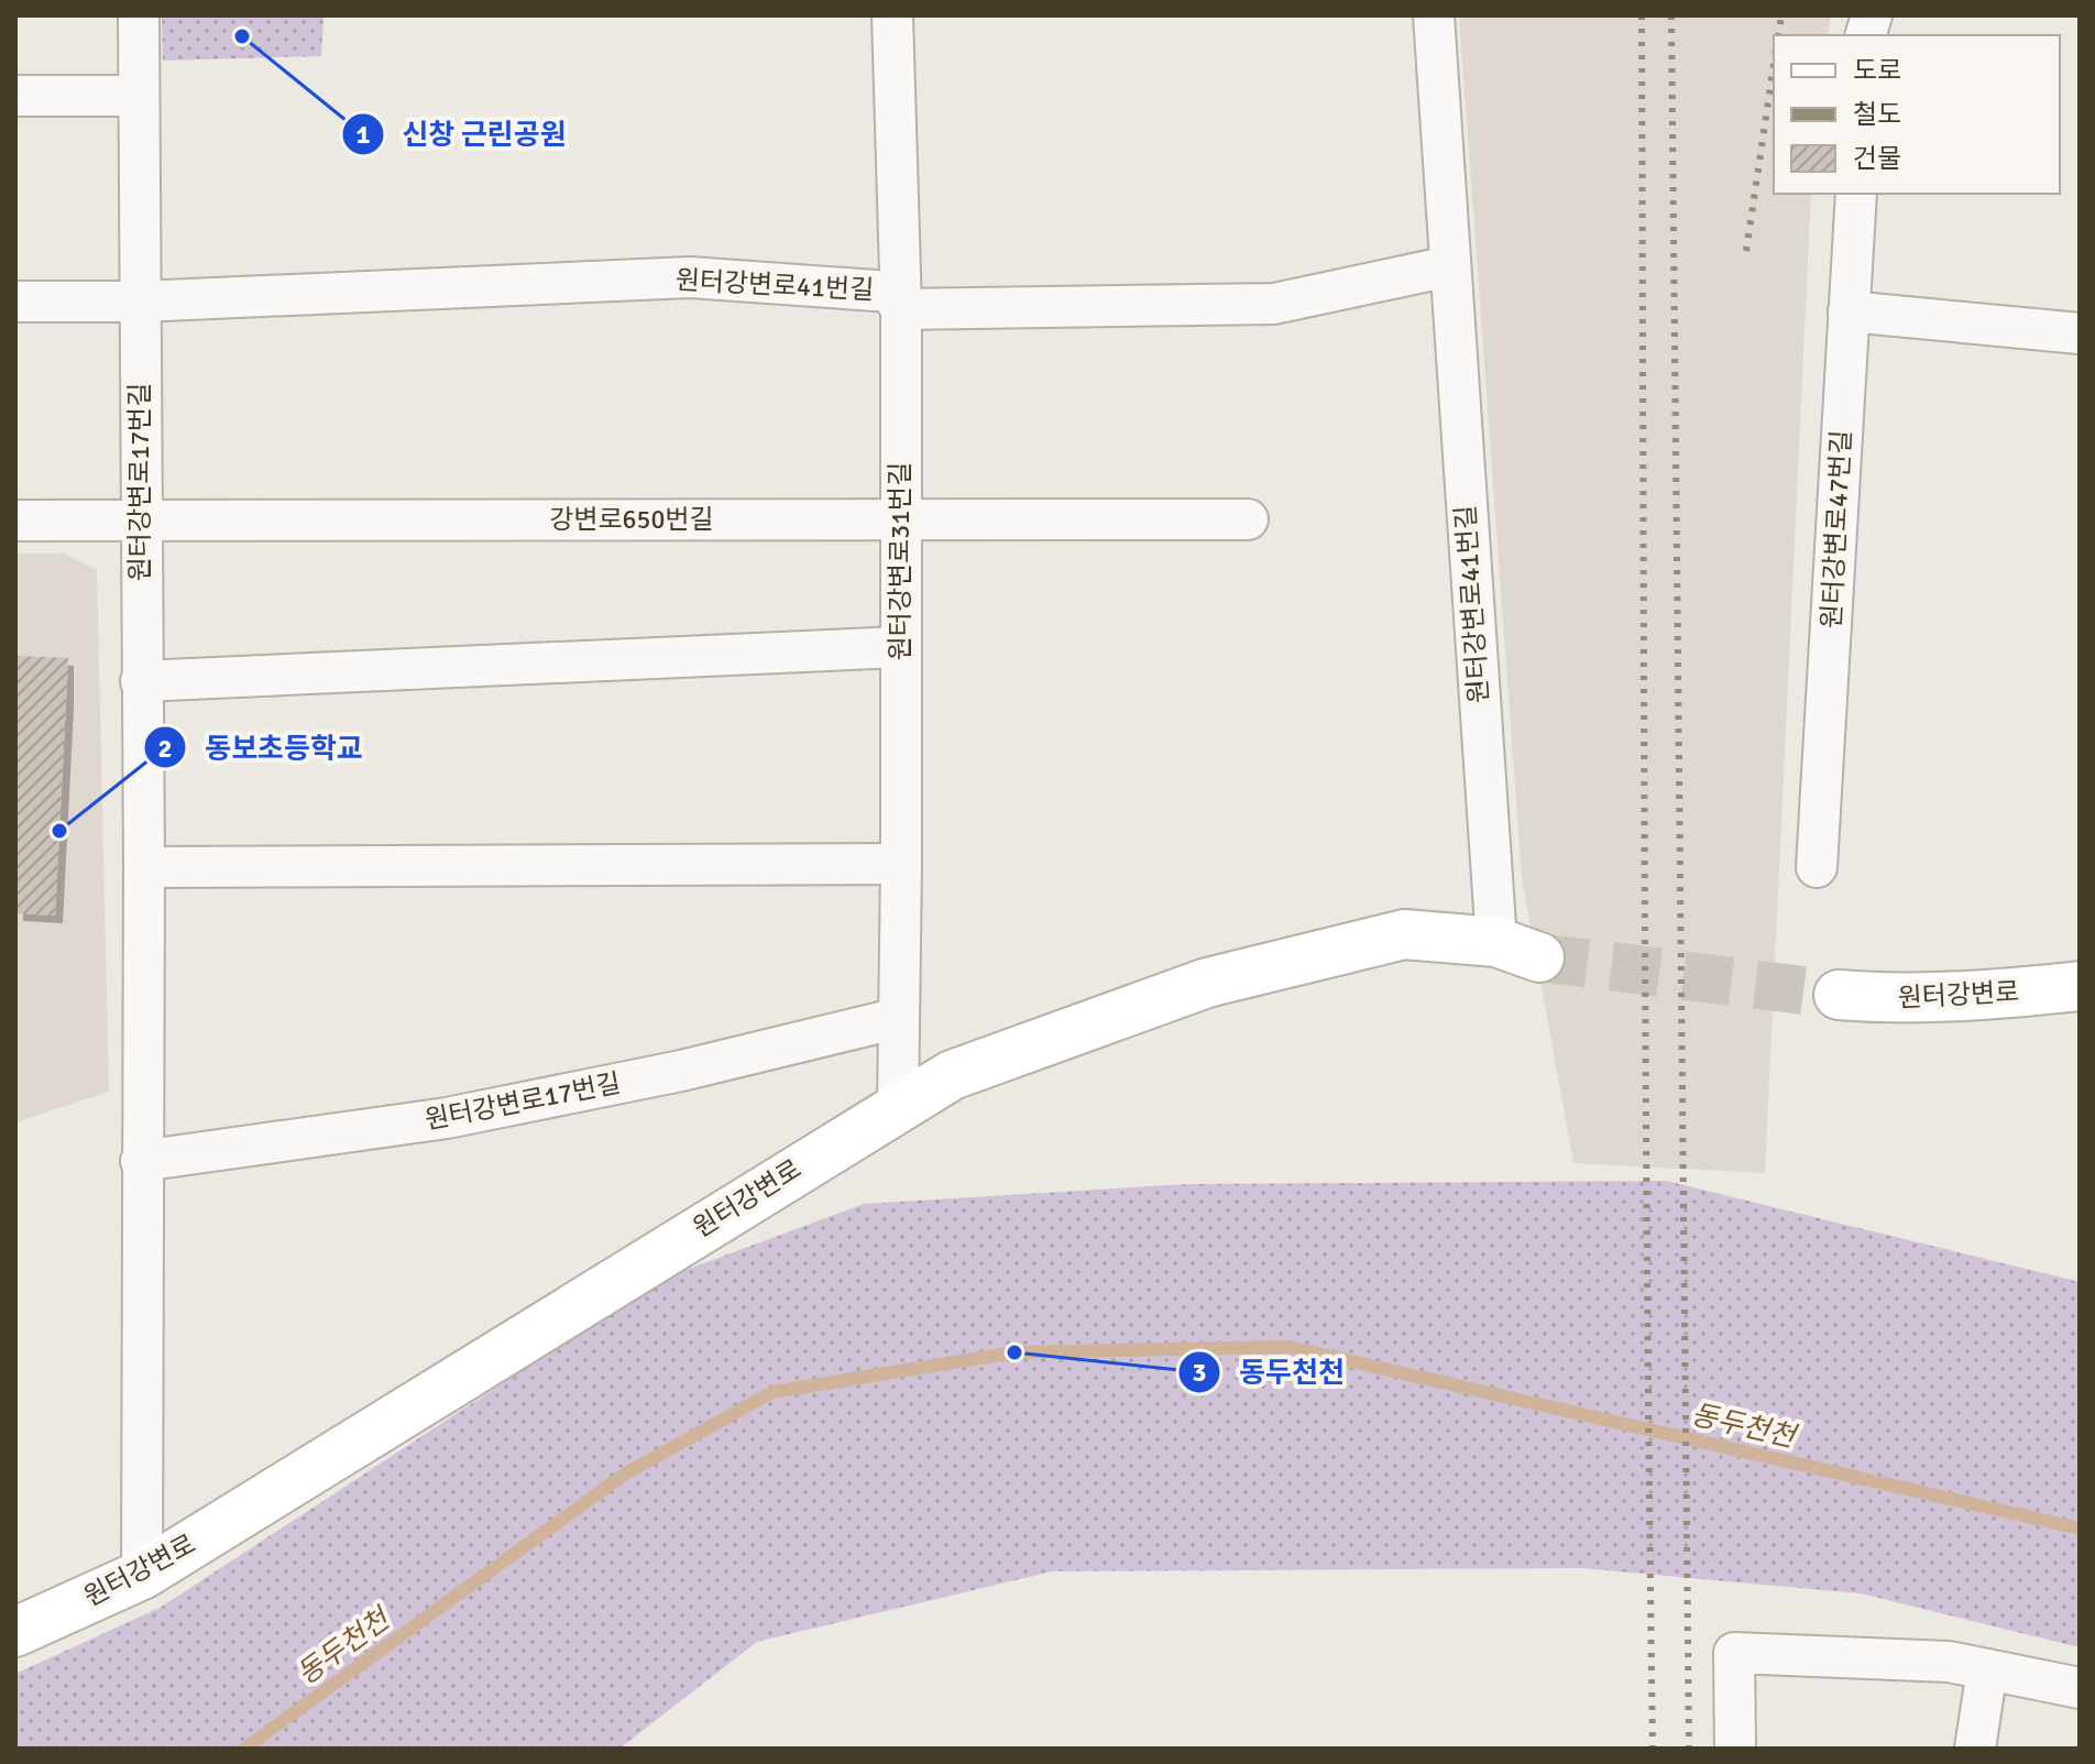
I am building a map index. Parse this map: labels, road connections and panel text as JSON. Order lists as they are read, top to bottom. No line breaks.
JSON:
{"streets":{"street":["원터강변로41번길","원터강변로17번길","강변로650번길","원터강변로47번길","원터강변로31번길","원터강변로"]},"crossings":[["원터강변로41번길","원터강변로17번길"],["원터강변로41번길","원터강변로31번길"],["원터강변로41번길","원터강변로"],["원터강변로17번길","강변로650번길"],["원터강변로17번길","원터강변로31번길"],["원터강변로17번길","원터강변로"],["강변로650번길","원터강변로31번길"],["원터강변로31번길","원터강변로"]],"water":["동두천천"],"places":["신창 근린공원","동보초등학교","동두천천"],"legend":["도로","철도","건물"]}
